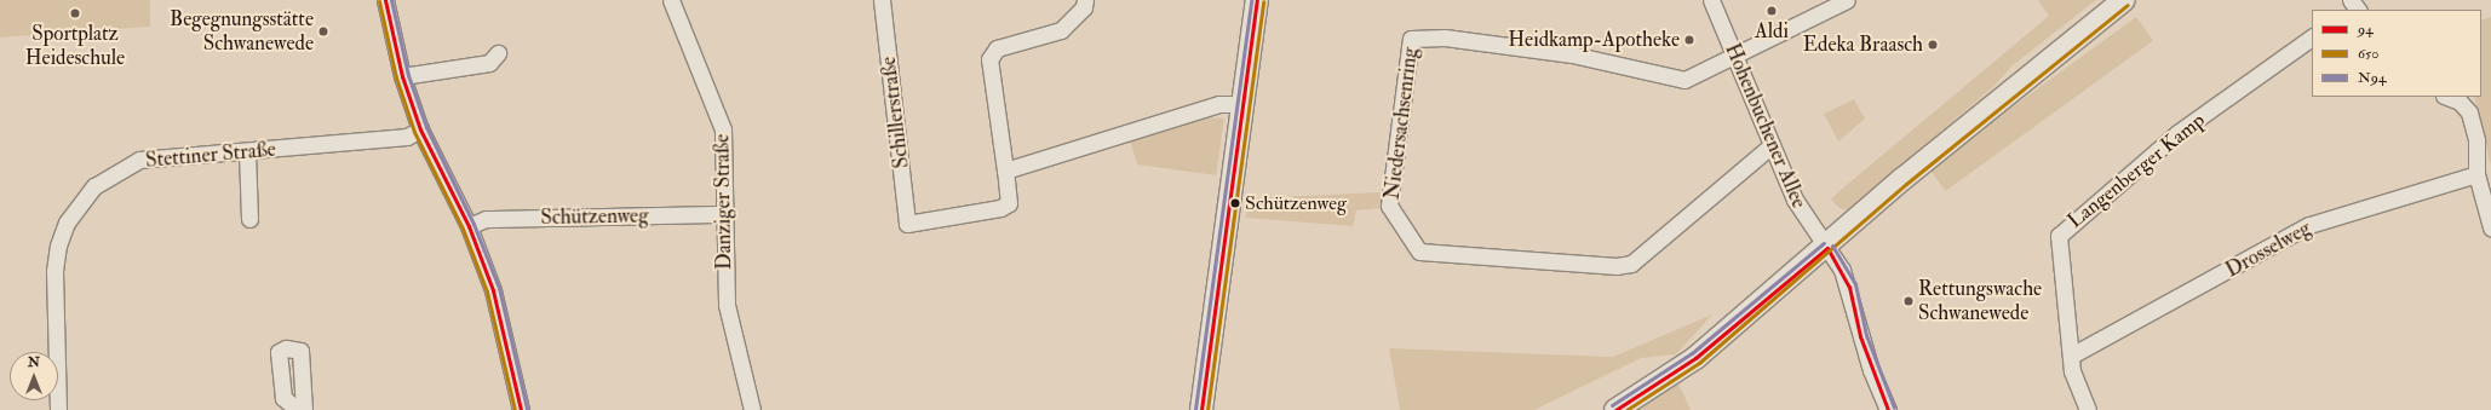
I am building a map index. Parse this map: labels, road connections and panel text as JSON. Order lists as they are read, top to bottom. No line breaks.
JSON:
{"streets":{"street":["Schillerstraße","Niedersachsenring","Hohenbuchener Allee","Stettiner Straße","Langenberger Kamp","Danziger Straße","Schützenweg","Drosselweg"]},"crossings":[["Niedersachsenring","Hohenbuchener Allee"],["Langenberger Kamp","Drosselweg"],["Danziger Straße","Schützenweg"]],"places":["Aldi","Sportplatz Heideschule","Begegnungsstätte Schwanewede","Heidkamp-Apotheke","Edeka Braasch","Schützenweg","Rettungswache Schwanewede"],"lines":["transit line 94","transit line N94","transit line 650"],"legend":["94","650","N94"],"north":"top"}
